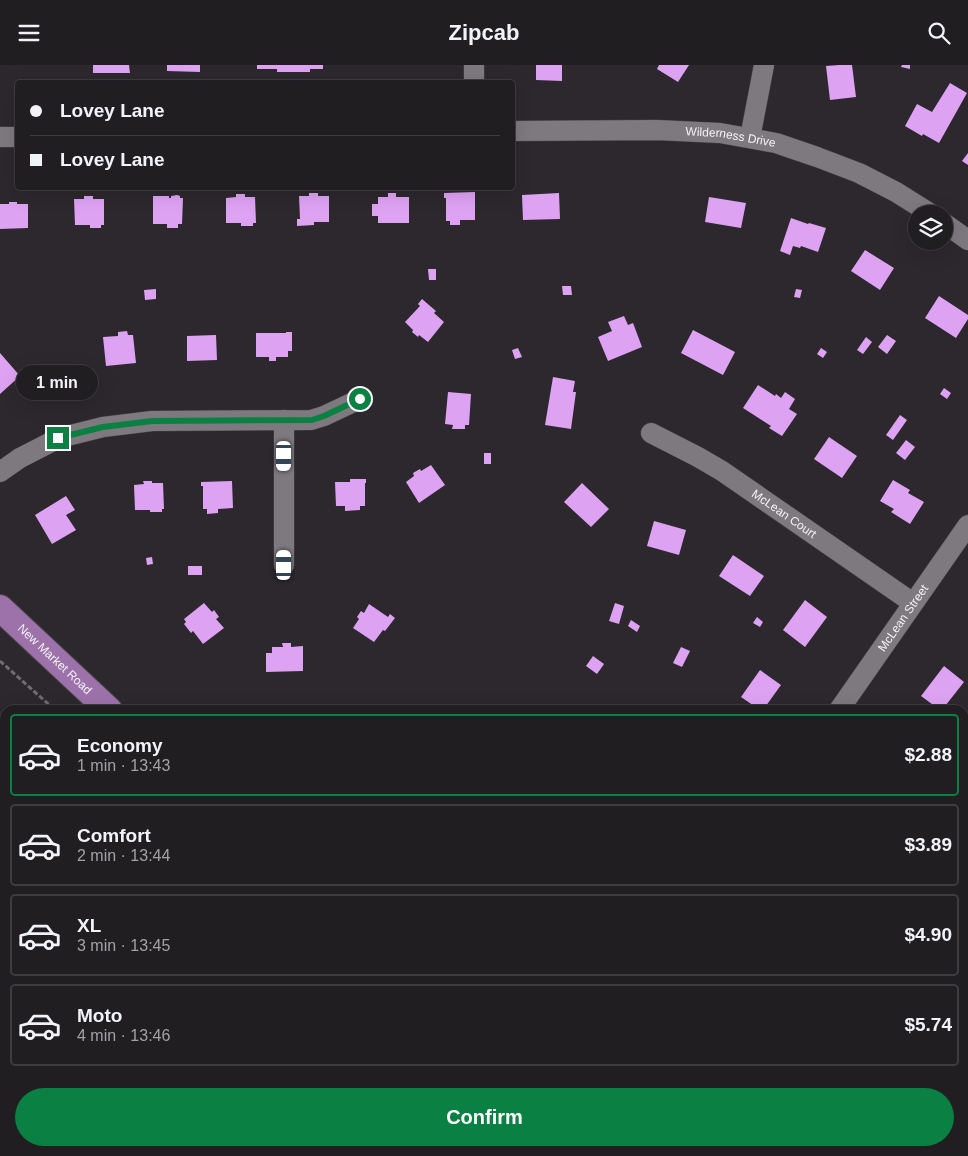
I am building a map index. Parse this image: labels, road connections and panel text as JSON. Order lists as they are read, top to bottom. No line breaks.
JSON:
{"streets":{"main road":["New Market Road"],"street":["Wilderness Drive","McLean Court","McLean Street"]},"crossings":[["McLean Court","McLean Street"]],"page":{"header":"Zipcab","banner":["Lovey Lane","Lovey Lane"],"bubble":"1 min","list":[{"name":"Economy","note":"1 min · 13:43","value":"$2.88"},{"name":"Comfort","note":"2 min · 13:44","value":"$3.89"},{"name":"XL","note":"3 min · 13:45","value":"$4.90"},{"name":"Moto","note":"4 min · 13:46","value":"$5.74"}],"buttons":"Confirm"}}
